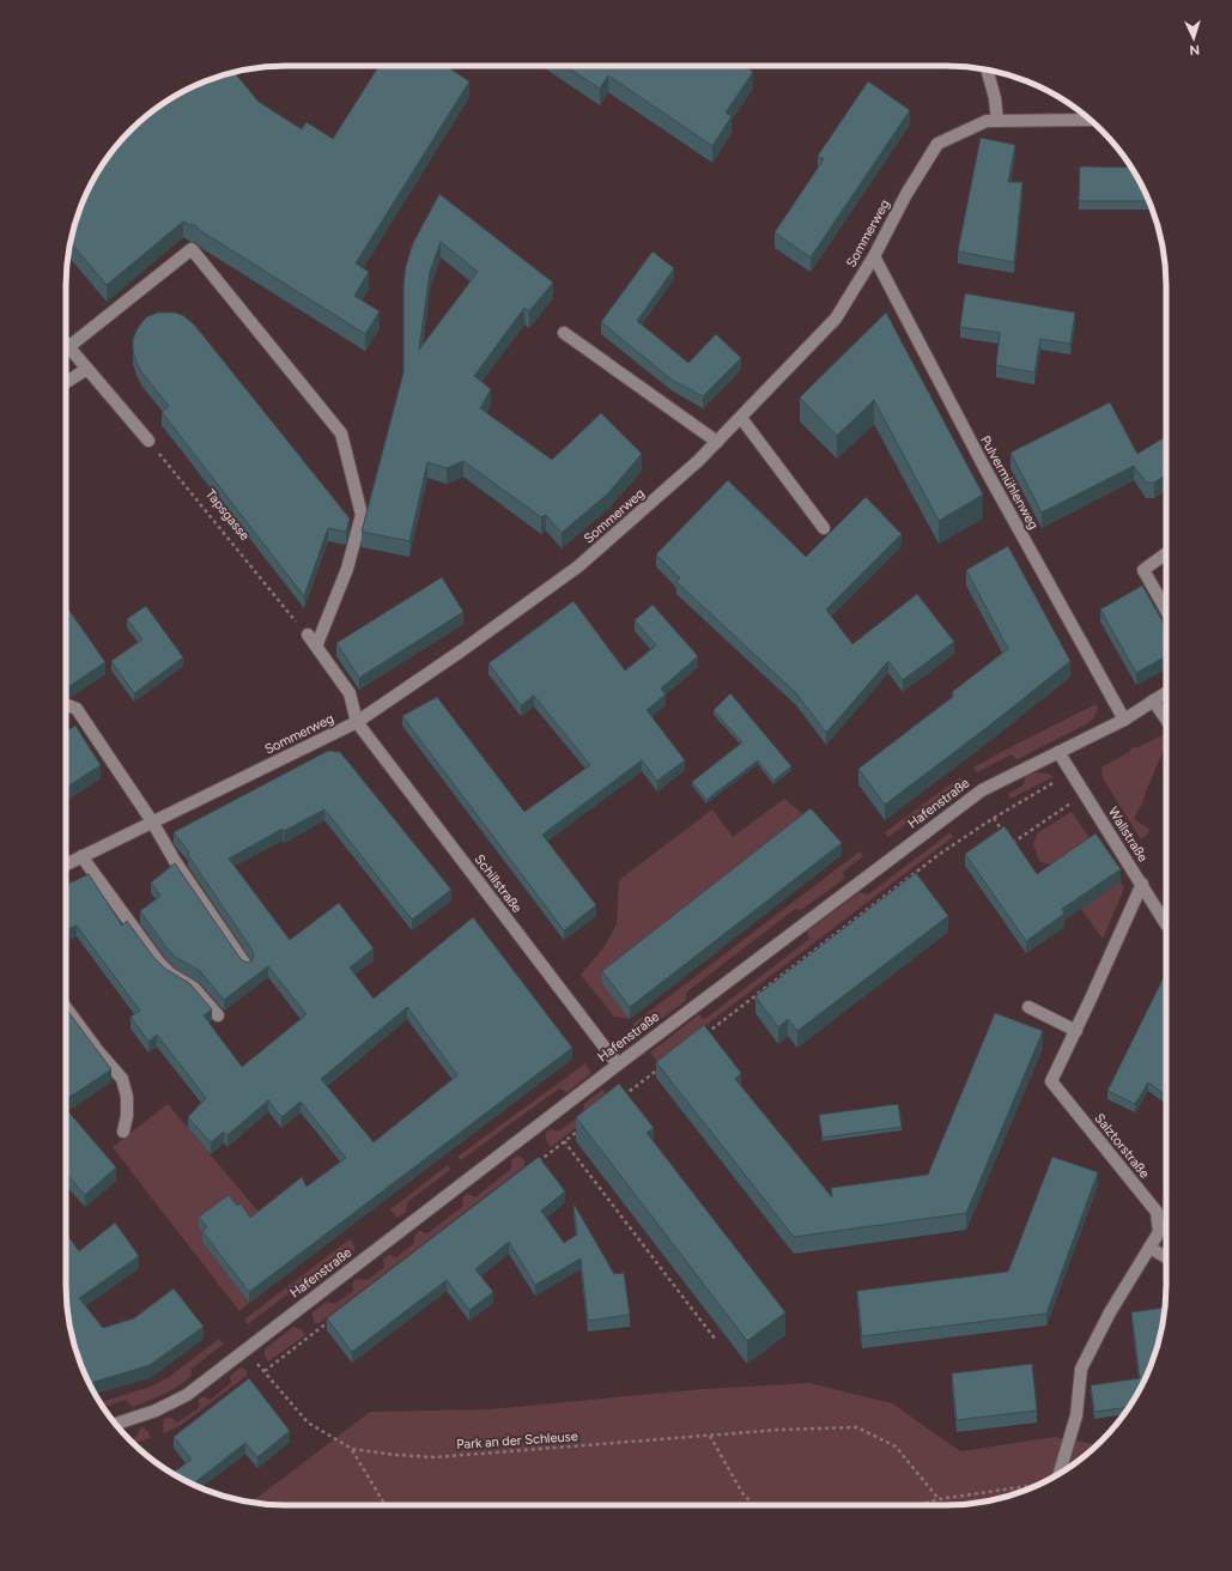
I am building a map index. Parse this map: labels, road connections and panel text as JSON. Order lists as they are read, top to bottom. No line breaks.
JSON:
{"streets":{"street":["Sommerweg","Pulvermühlenweg","Hafenstraße","Wallstraße","Schillstraße","Salztorstraße"],"path":["Tapsgasse","Park an der Schleuse"]},"crossings":[["Sommerweg","Pulvermühlenweg"],["Sommerweg","Schillstraße"],["Pulvermühlenweg","Hafenstraße"],["Hafenstraße","Wallstraße"],["Hafenstraße","Schillstraße"],["Wallstraße","Salztorstraße"]],"north":"bottom"}
